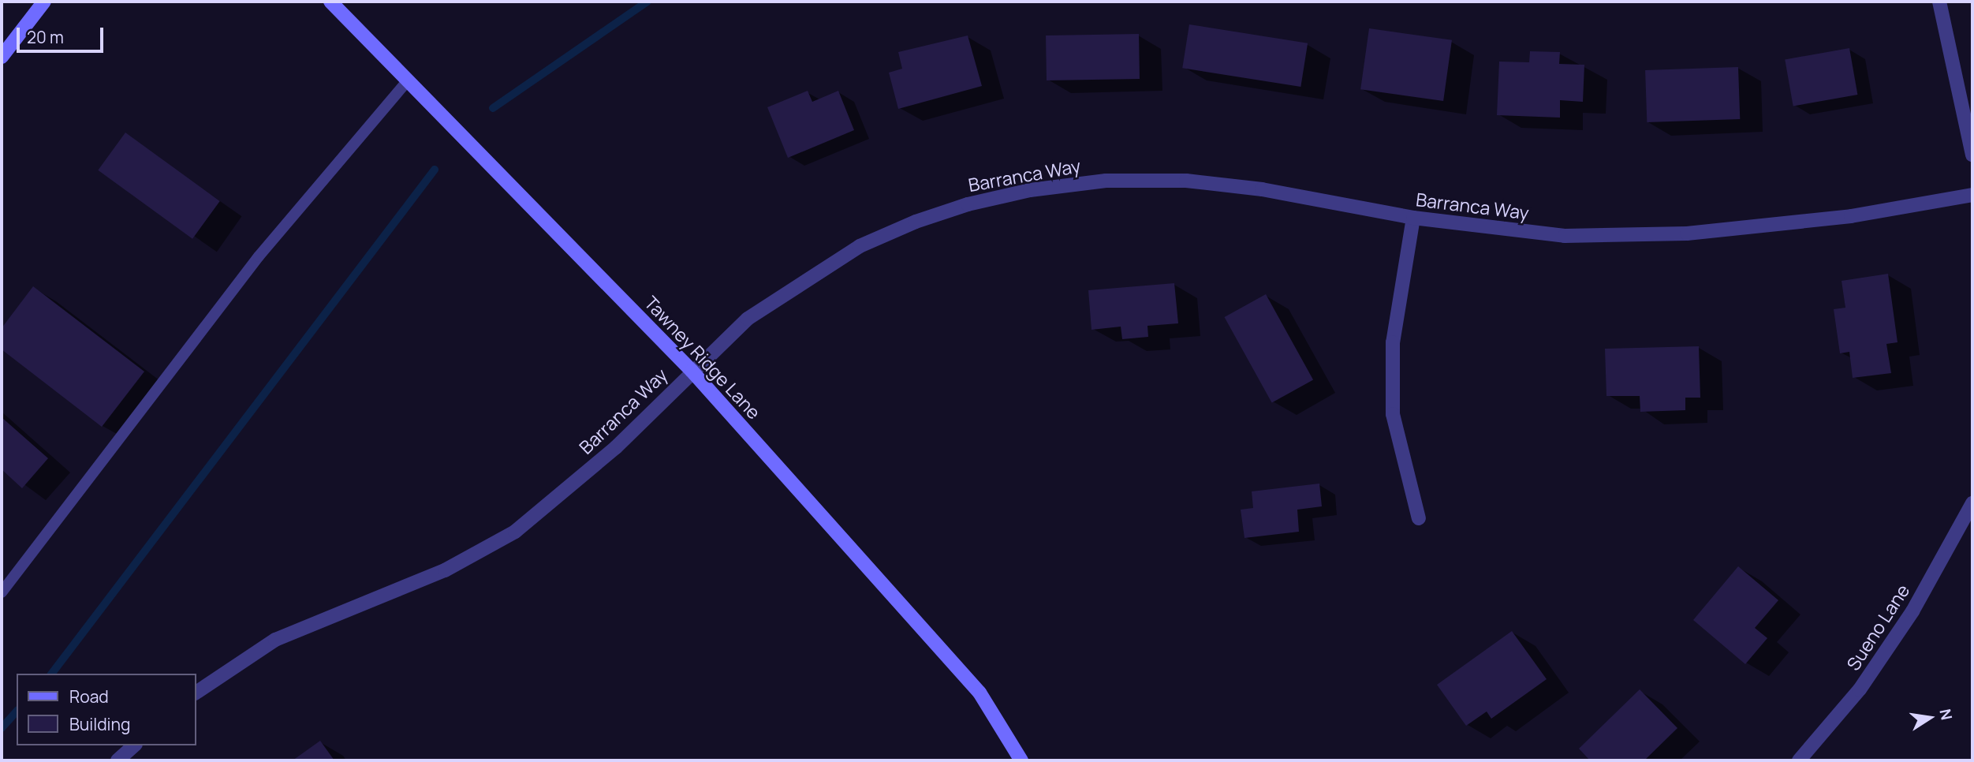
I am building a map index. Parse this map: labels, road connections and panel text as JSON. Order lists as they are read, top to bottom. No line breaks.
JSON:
{"streets":{"street":["Barranca Way","Tawney Ridge Lane","Sueno Lane"]},"crossings":[["Barranca Way","Tawney Ridge Lane"]],"legend":["Road","Building"],"scale_bar":"20 m","north":"right"}
